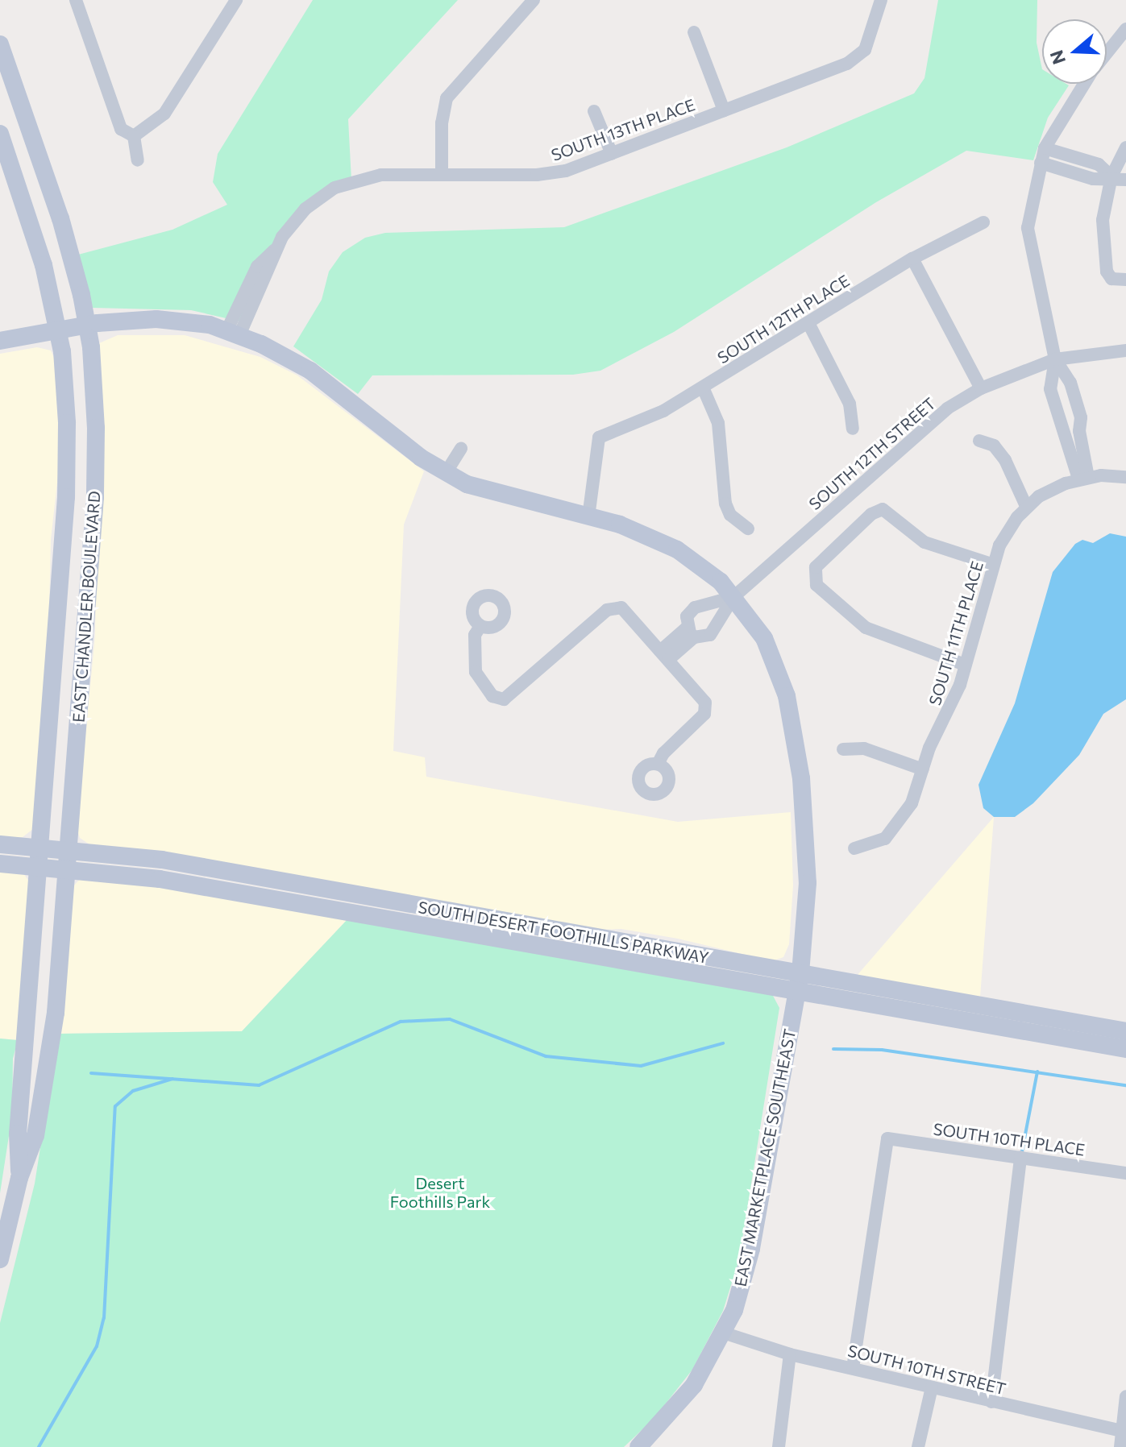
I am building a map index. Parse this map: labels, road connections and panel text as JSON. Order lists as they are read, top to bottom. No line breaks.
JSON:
{"streets":{"street":["SOUTH 13TH PLACE","SOUTH 12TH PLACE","SOUTH 12TH STREET","EAST CHANDLER BOULEVARD","SOUTH 11TH PLACE","SOUTH DESERT FOOTHILLS PARKWAY","SOUTH 10TH PLACE","EAST MARKETPLACE SOUTHEAST","SOUTH 10TH STREET"]},"crossings":[["SOUTH 12TH STREET","EAST MARKETPLACE SOUTHEAST"],["EAST CHANDLER BOULEVARD","SOUTH DESERT FOOTHILLS PARKWAY"],["SOUTH DESERT FOOTHILLS PARKWAY","EAST MARKETPLACE SOUTHEAST"],["SOUTH 10TH PLACE","SOUTH 10TH STREET"],["EAST MARKETPLACE SOUTHEAST","SOUTH 10TH STREET"]],"parks":["Desert Foothills Park"],"north":"left"}
